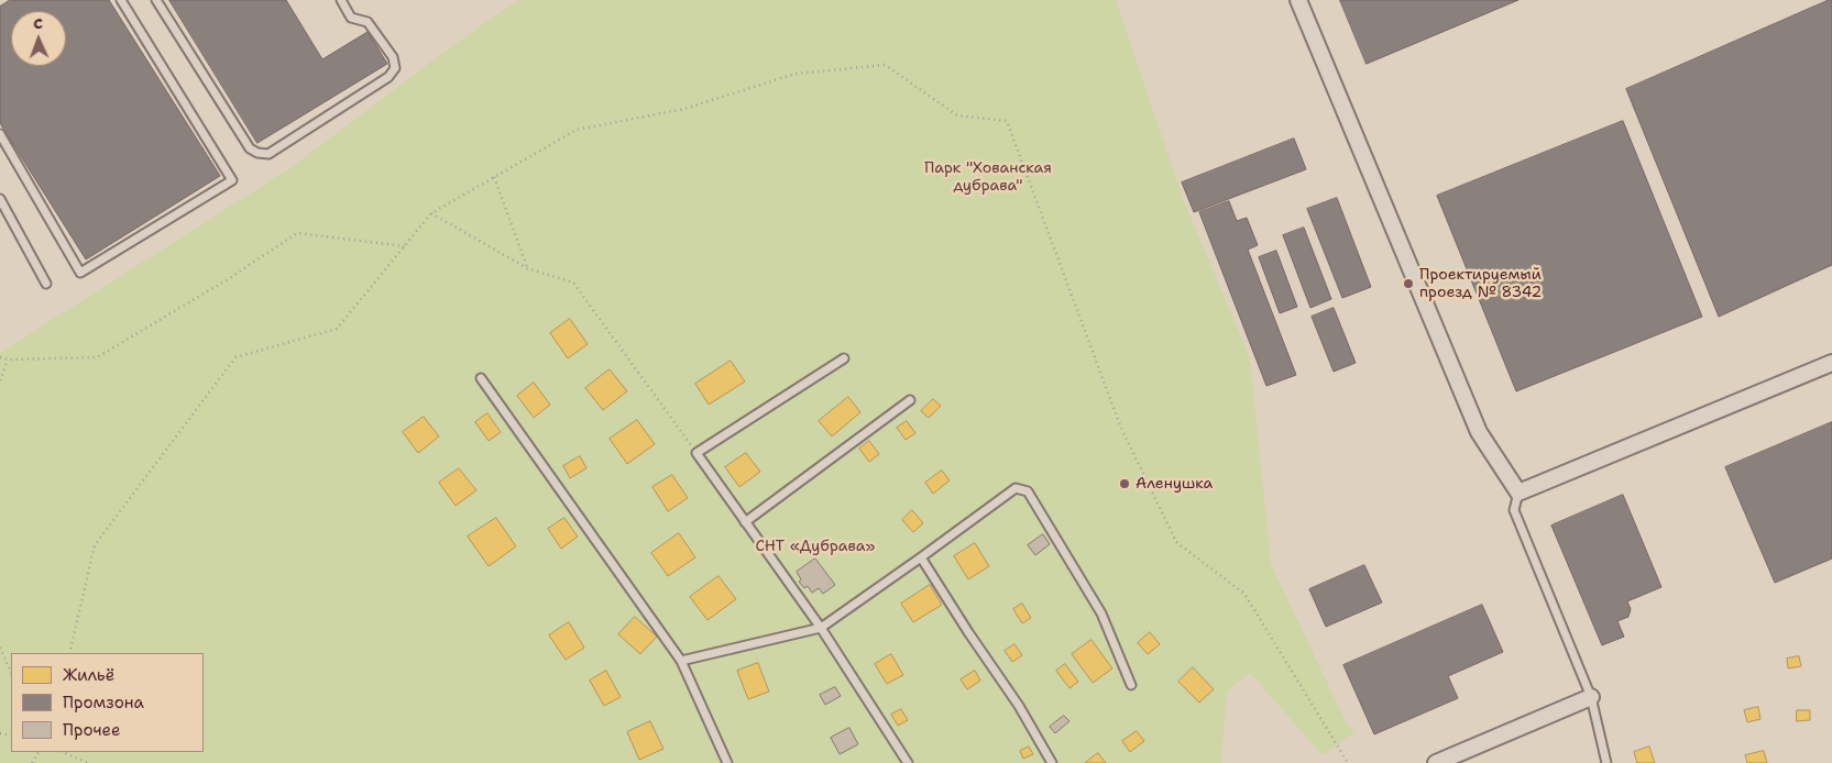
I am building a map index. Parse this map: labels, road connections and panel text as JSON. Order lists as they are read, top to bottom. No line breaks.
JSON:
{"parks":["Парк \"Хованская дубрава\"","СНТ «Дубрава»"],"places":["Проектируемый проезд № 8342","Аленушка"],"legend":["Жильё","Промзона","Прочее"],"north":"top"}
